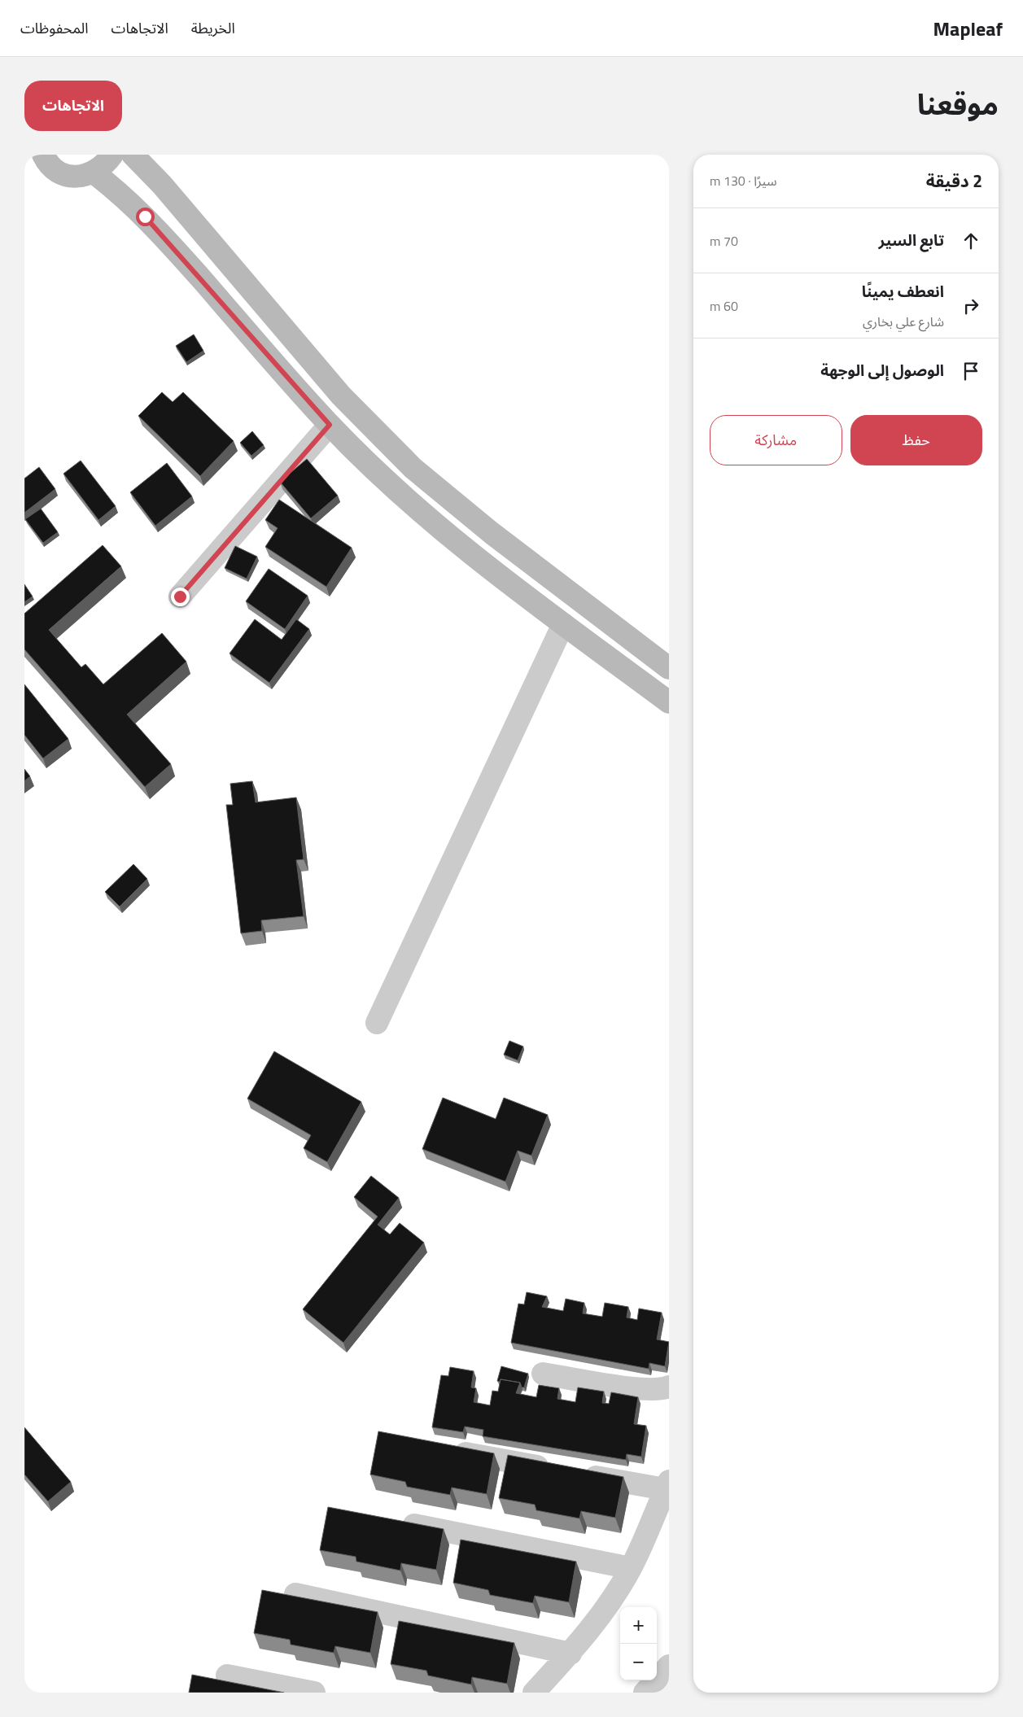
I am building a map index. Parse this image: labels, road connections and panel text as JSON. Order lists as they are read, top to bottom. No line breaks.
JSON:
{"page":{"header":"Mapleaf","nav":["الخريطة","الاتجاهات","المحفوظات"],"title":"موقعنا","buttons":["الاتجاهات",["حفظ","مشاركة"]],"heading":["2 دقيقة","سيرًا · 130 m"],"list":[["تابع السير","70 m"],["انعطف يمينًا","شارع علي بخاري","60 m"],"الوصول إلى الوجهة"],"map_buttons":["+","−"]}}
